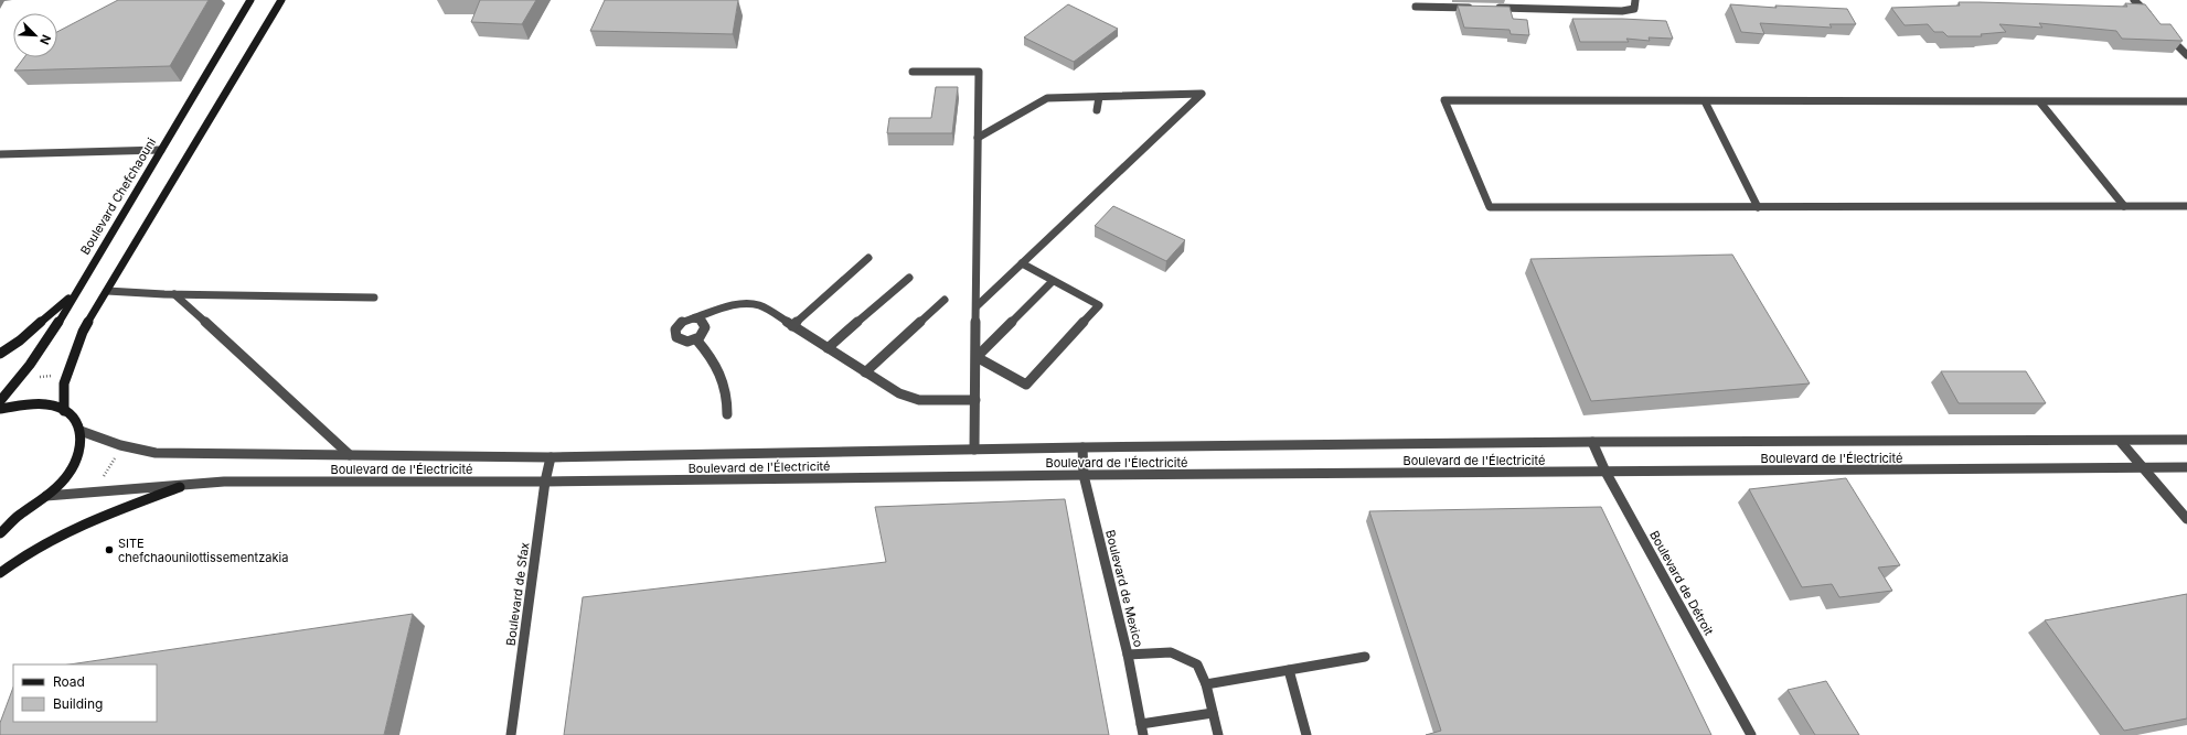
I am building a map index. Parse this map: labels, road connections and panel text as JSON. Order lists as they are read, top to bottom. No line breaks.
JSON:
{"streets":{"street":["Boulevard Chefchaouni","Boulevard de l'Électricité","Boulevard de Détroit","Boulevard de Mexico","Boulevard de Sfax"]},"crossings":[["Boulevard de l'Électricité","Boulevard de Détroit"],["Boulevard de l'Électricité","Boulevard de Mexico"],["Boulevard de l'Électricité","Boulevard de Sfax"]],"places":["SITE chefchaounilottissementzakia"],"legend":["Road","Building"],"north":"bottom right"}
